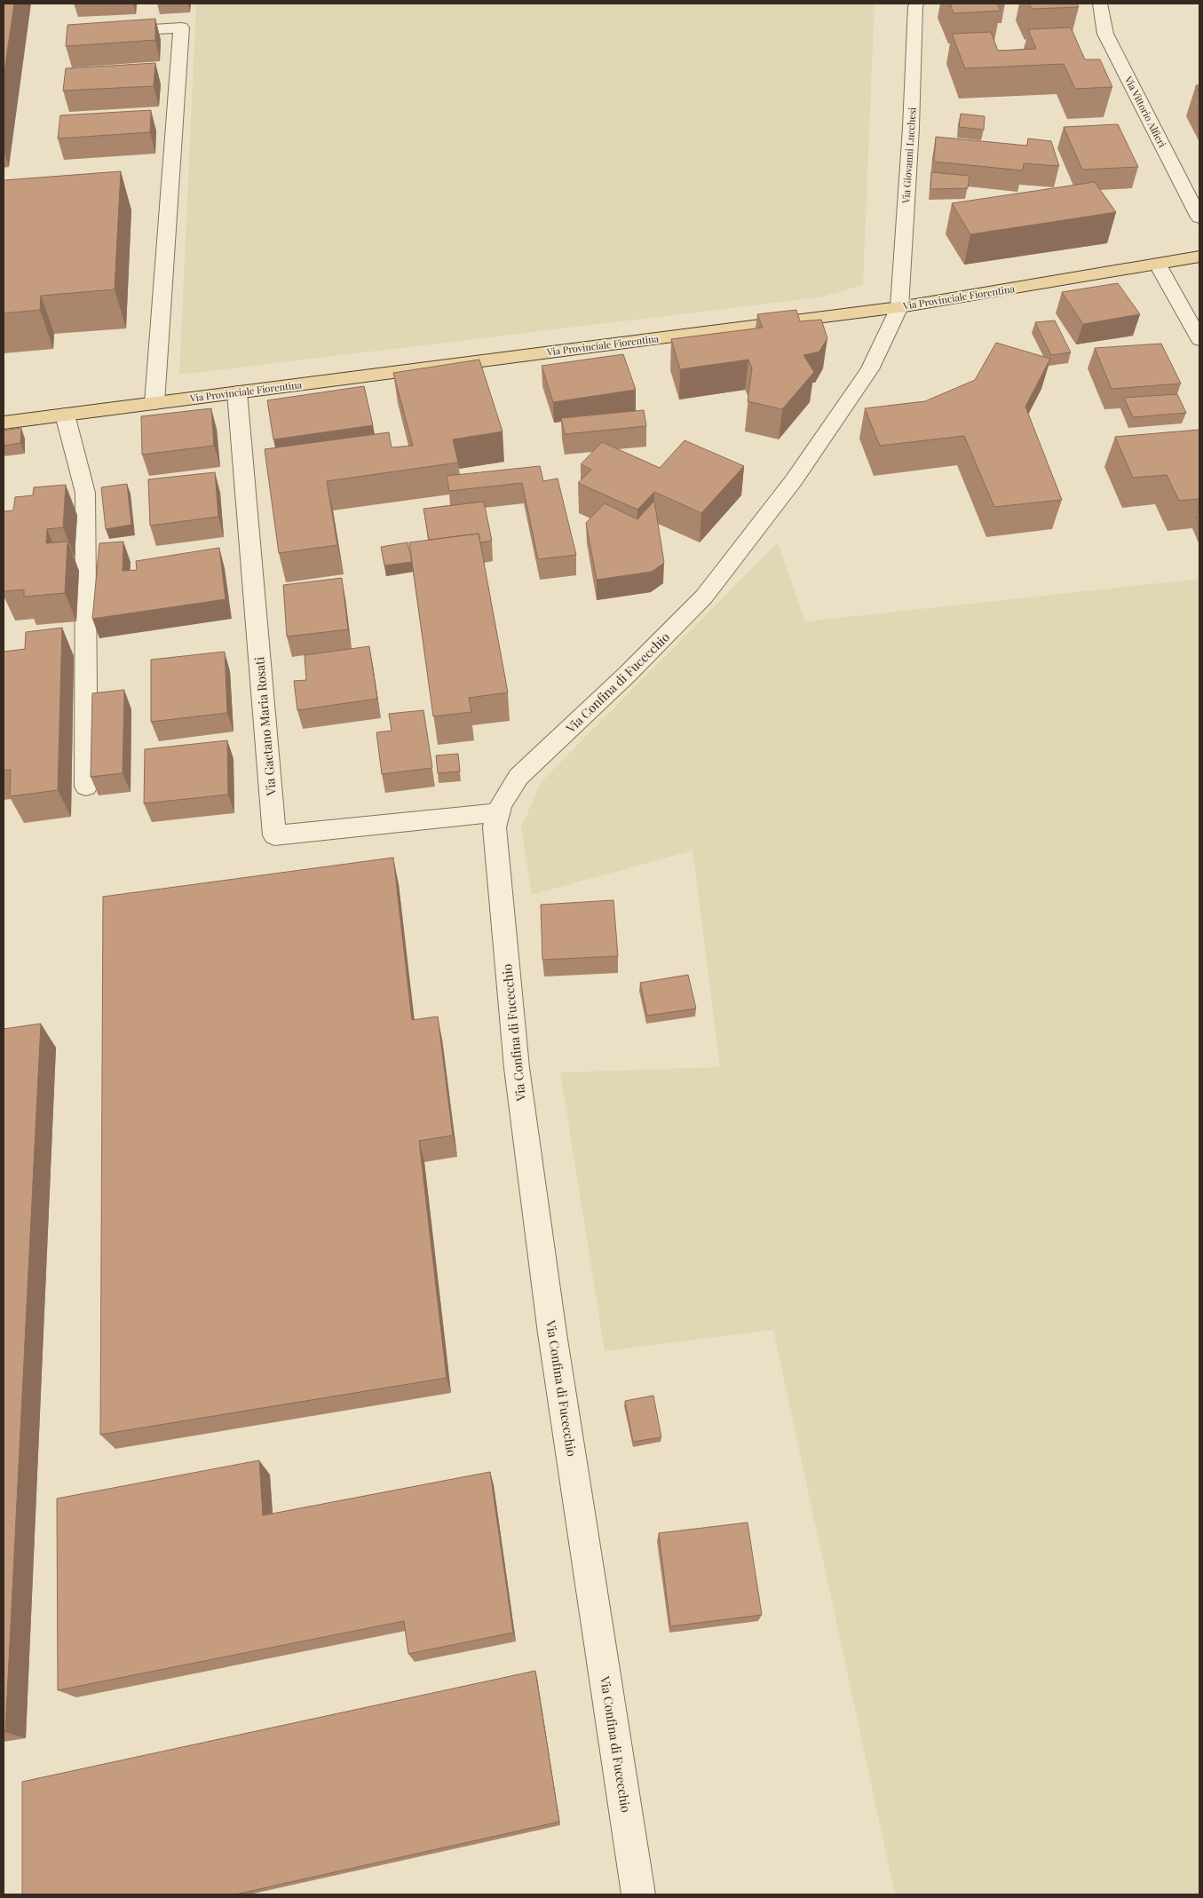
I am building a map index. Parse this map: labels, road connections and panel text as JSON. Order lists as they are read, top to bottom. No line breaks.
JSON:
{"streets":{"main road":["Via Provinciale Fiorentina"],"street":["Via Vittorio Alfieri","Via Giovanni Lucchesi","Via Confina di Fucecchio","Via Gaetano Maria Rosati"]},"crossings":[["Via Giovanni Lucchesi","Via Provinciale Fiorentina"],["Via Giovanni Lucchesi","Via Confina di Fucecchio"],["Via Provinciale Fiorentina","Via Confina di Fucecchio"],["Via Provinciale Fiorentina","Via Gaetano Maria Rosati"],["Via Confina di Fucecchio","Via Gaetano Maria Rosati"]]}
